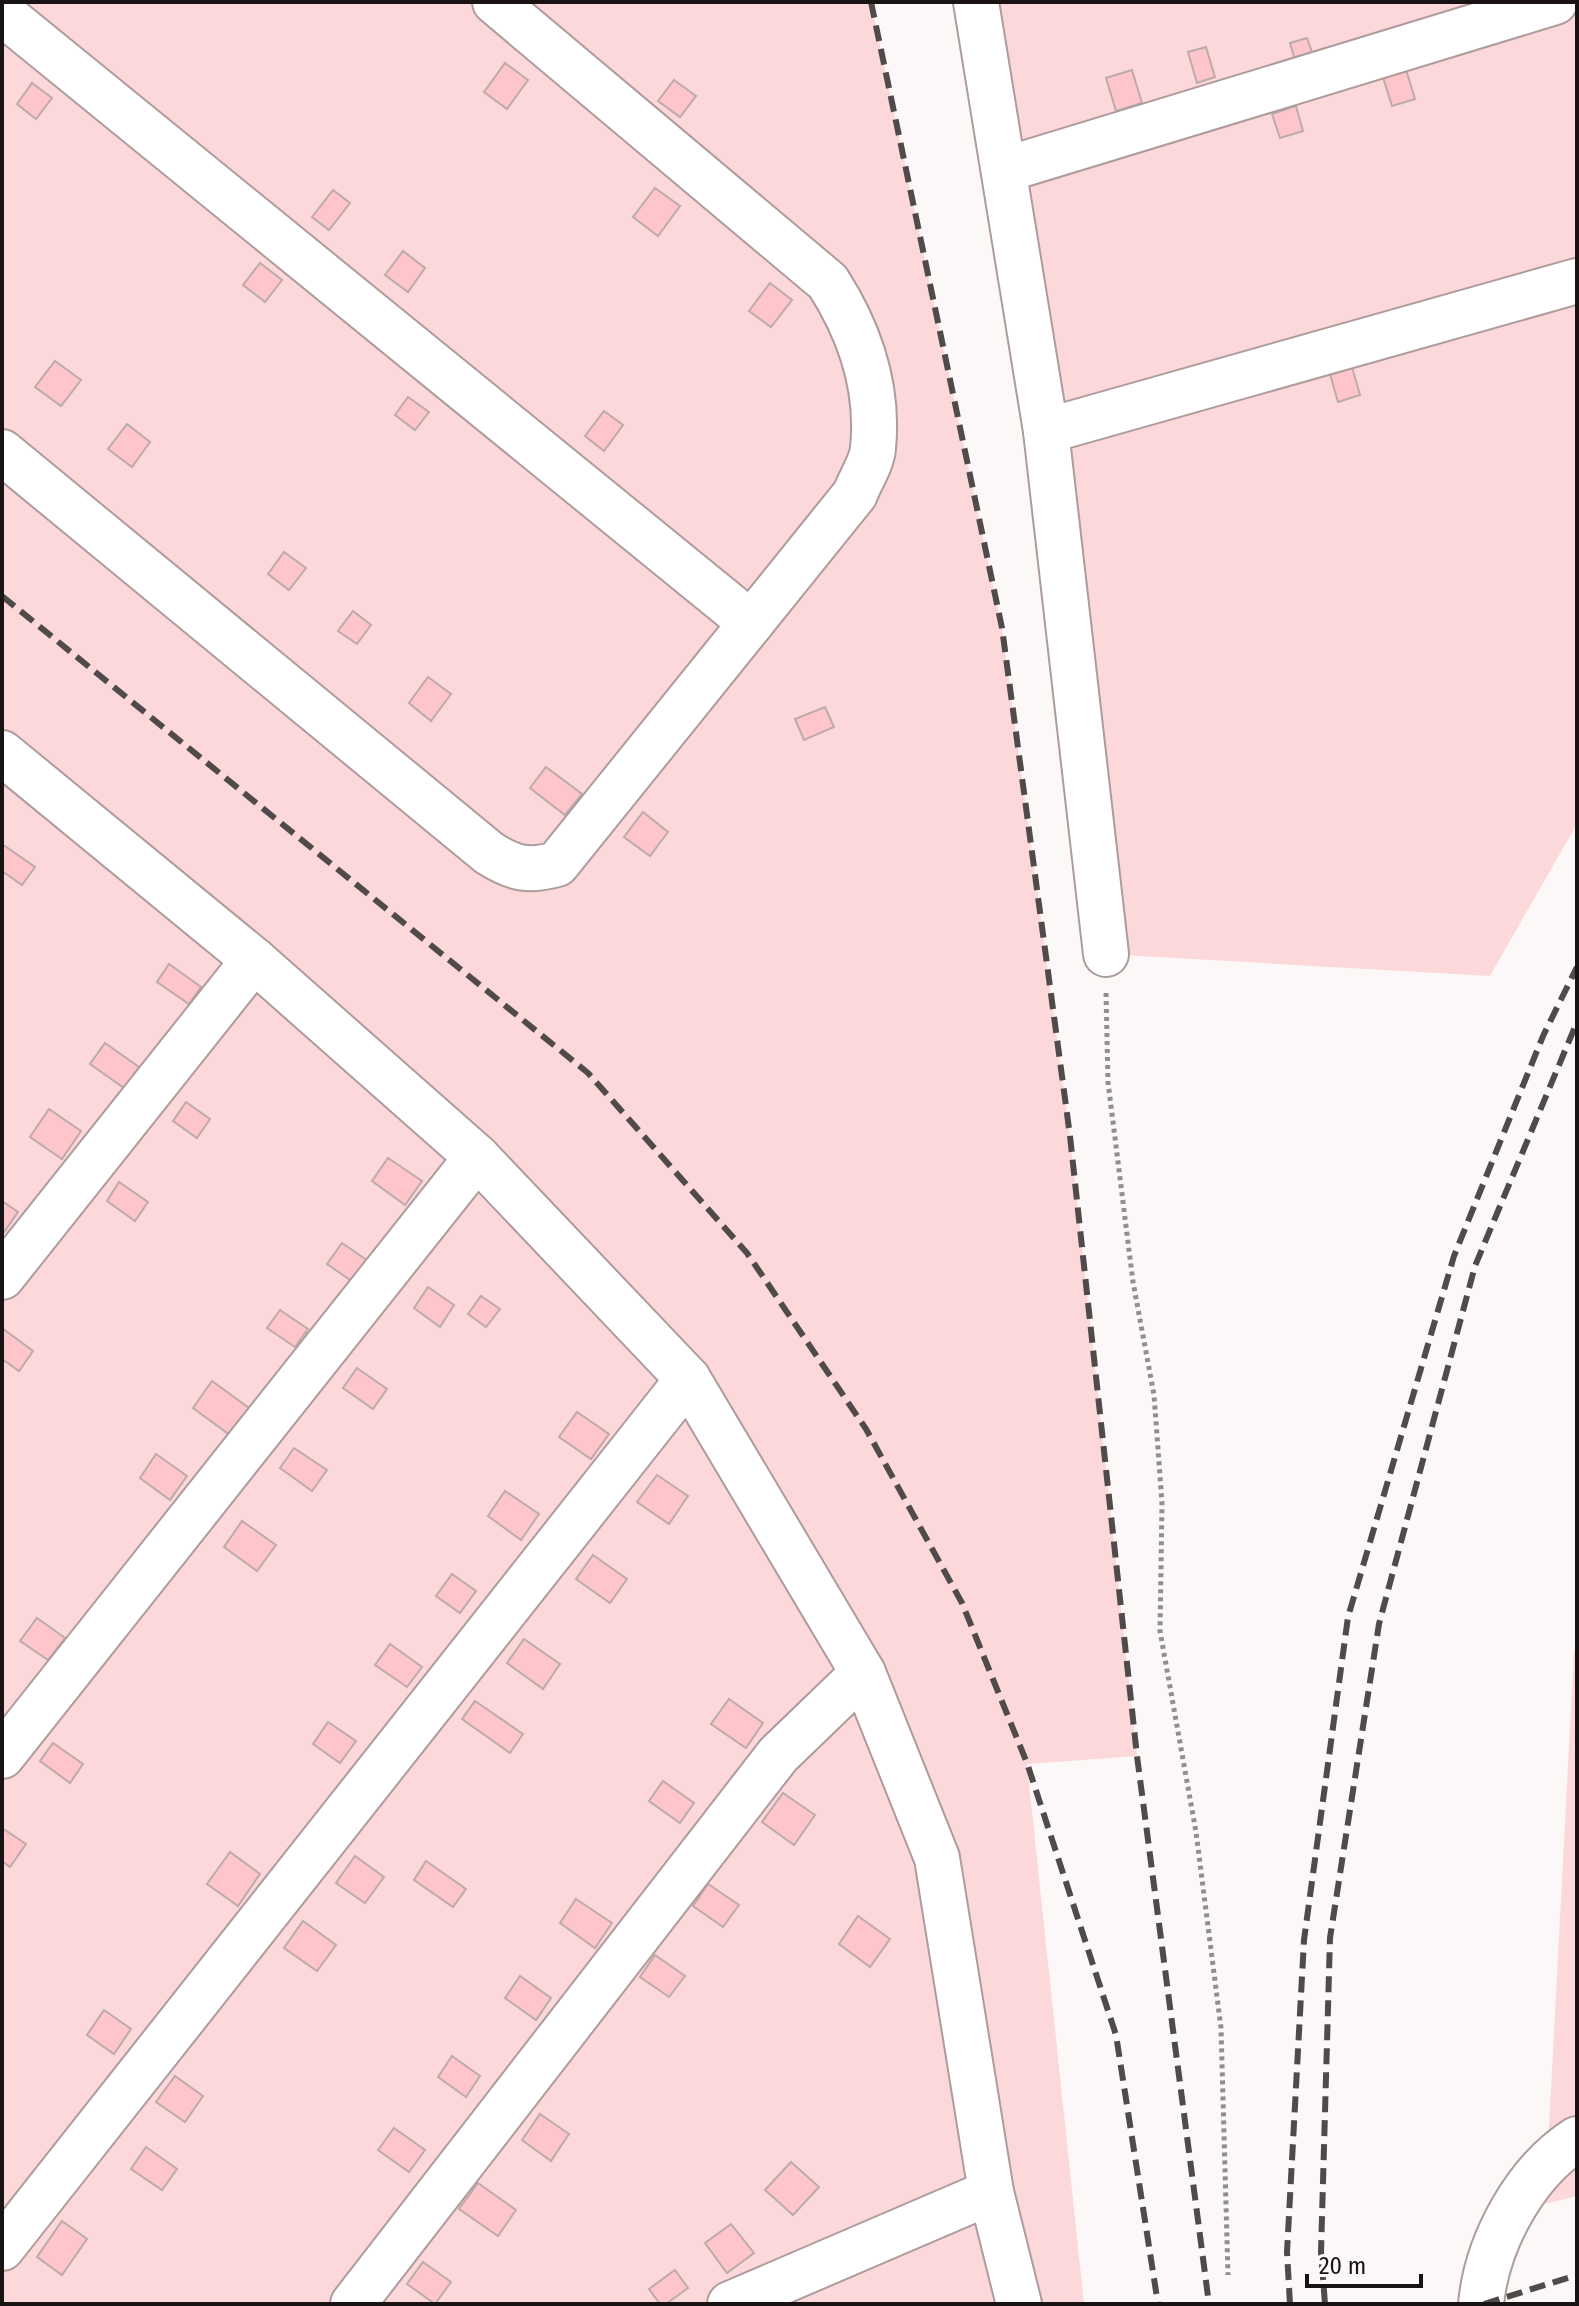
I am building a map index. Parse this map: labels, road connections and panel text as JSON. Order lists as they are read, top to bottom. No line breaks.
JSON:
{"scale_bar":"20 m"}
